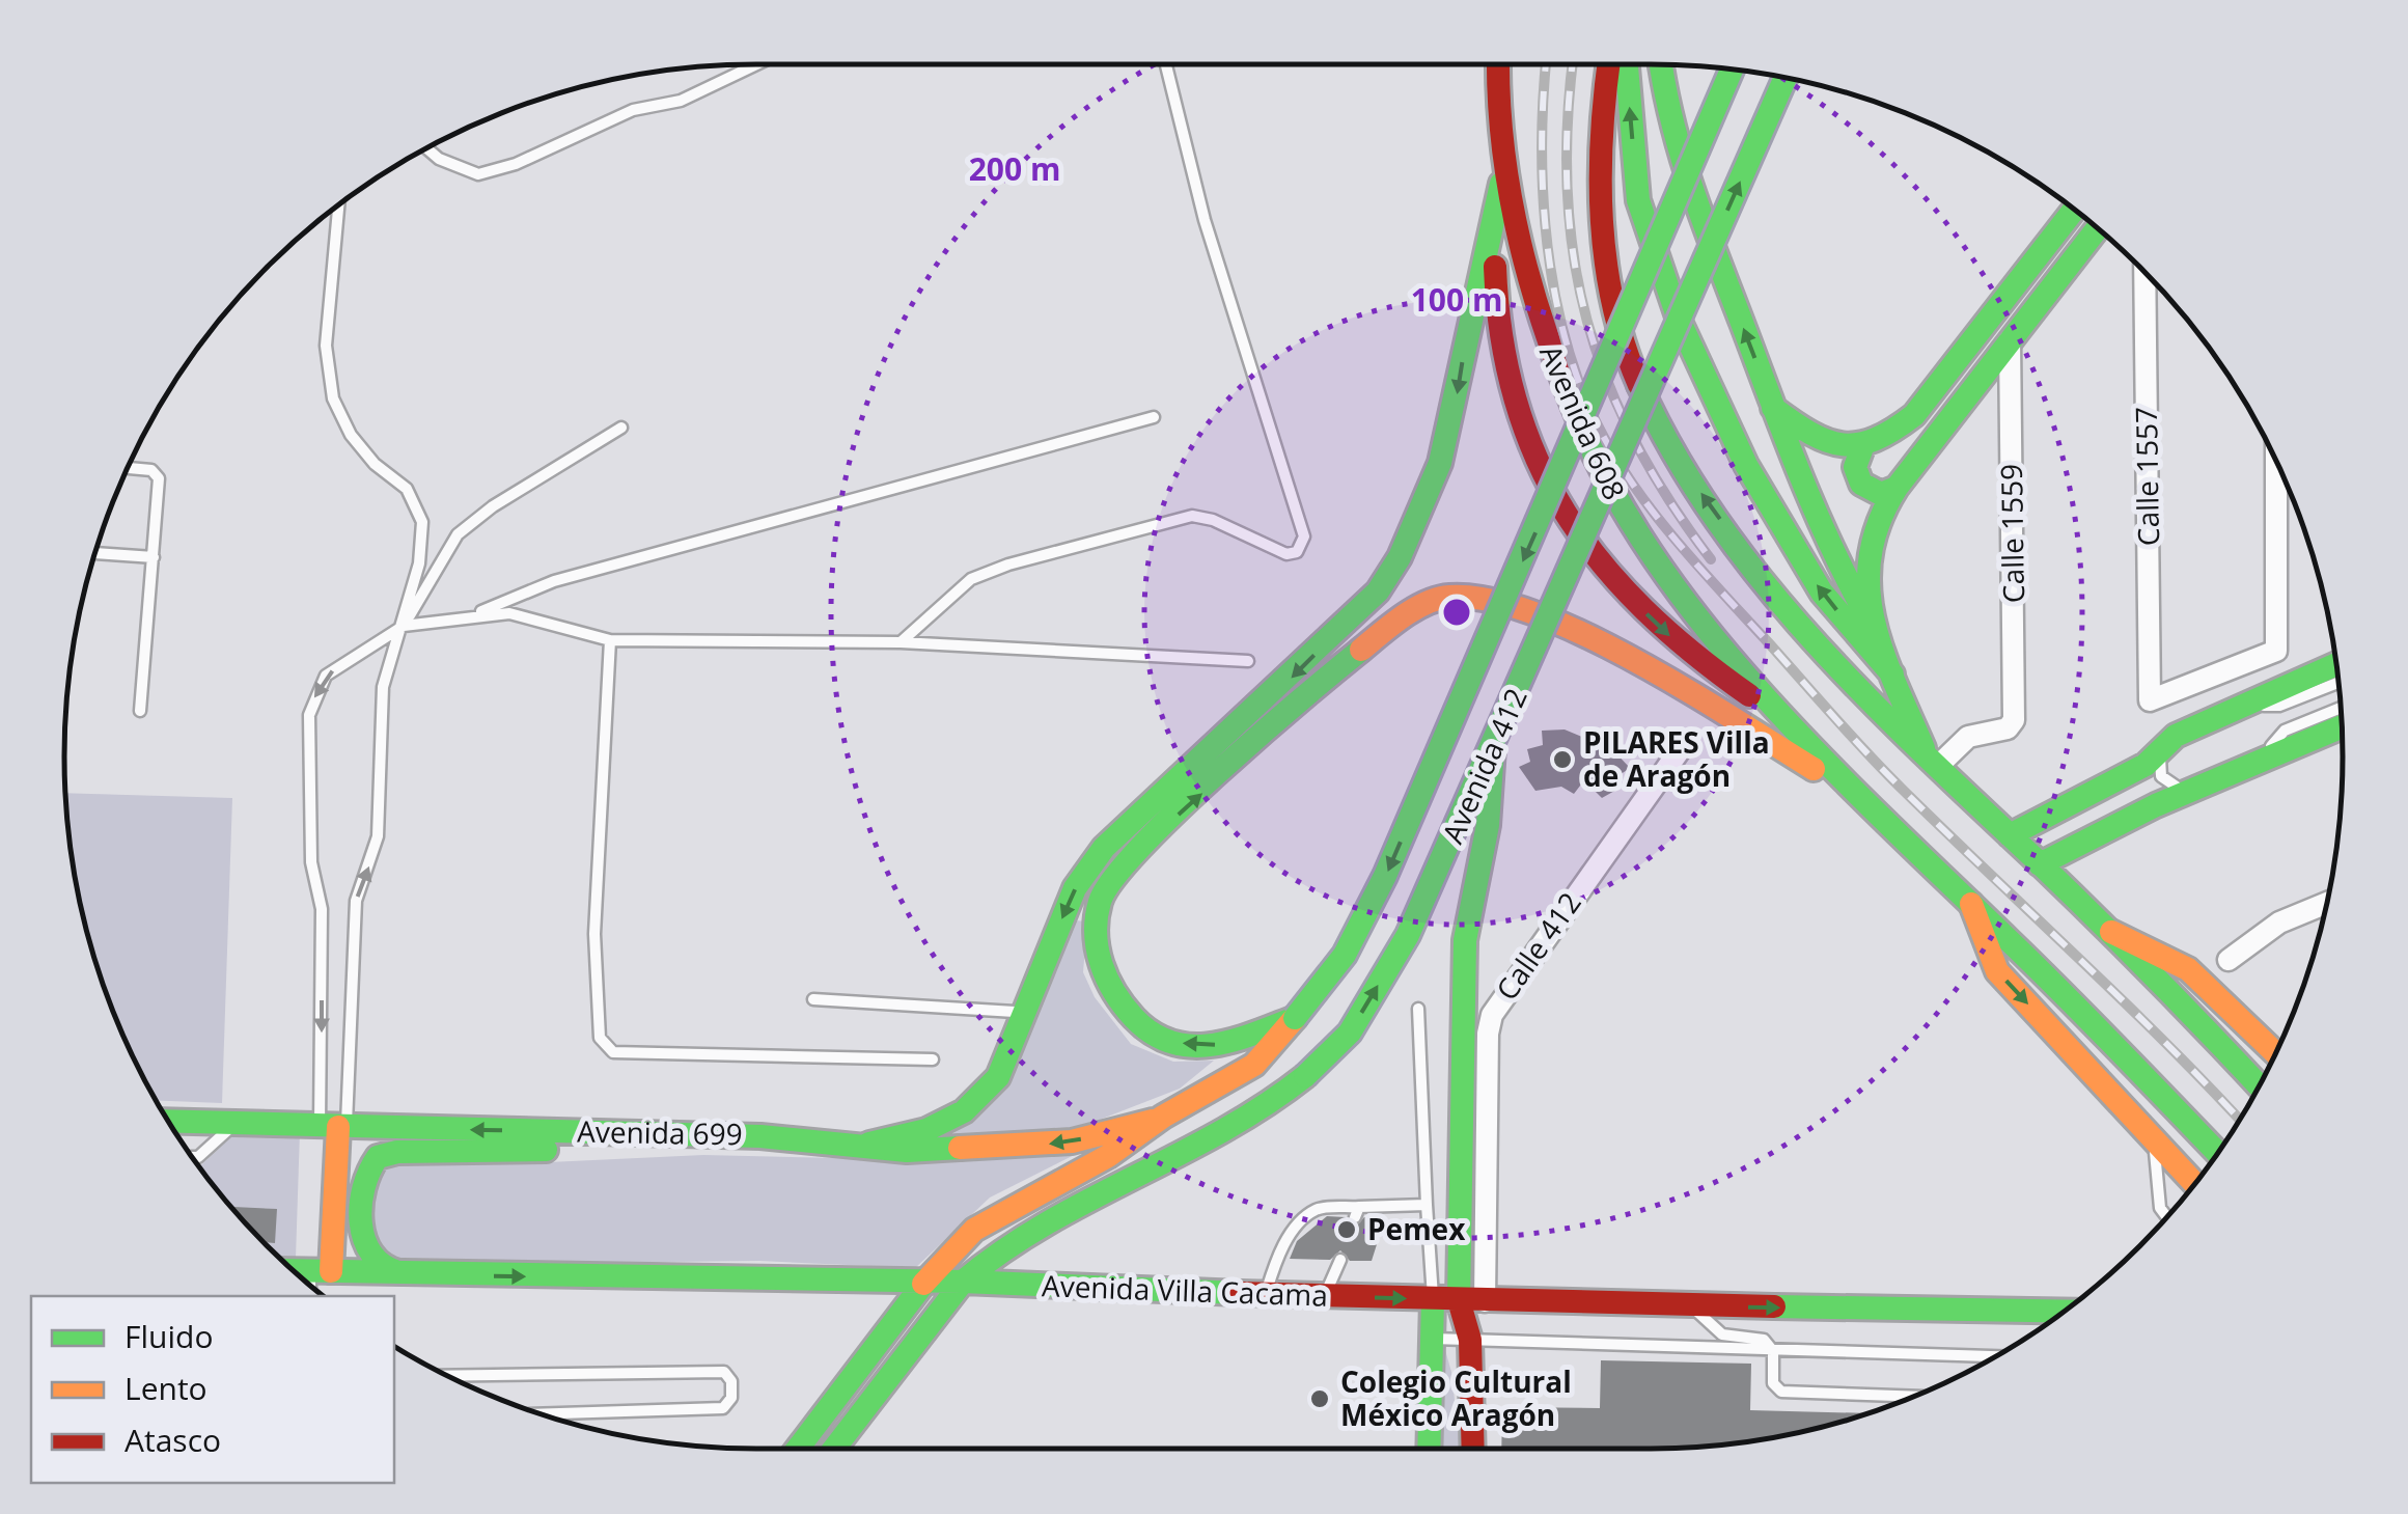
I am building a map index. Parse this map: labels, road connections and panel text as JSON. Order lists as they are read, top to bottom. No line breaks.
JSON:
{"streets":{"main road":["Avenida 608","Avenida 412","Avenida 699","Avenida Villa Cacama"],"street":["Calle 1557","Calle 1559","Calle 412"]},"crossings":[["Avenida 412","Avenida 699"],["Avenida 412","Avenida Villa Cacama"],["Calle 412","Avenida Villa Cacama"]],"one_way":["Avenida 699","Avenida Villa Cacama"],"places":["PILARES Villa de Aragón","Pemex","Colegio Cultural México Aragón"],"legend":["Fluido","Lento","Atasco"],"rings":["200 m","100 m"]}
